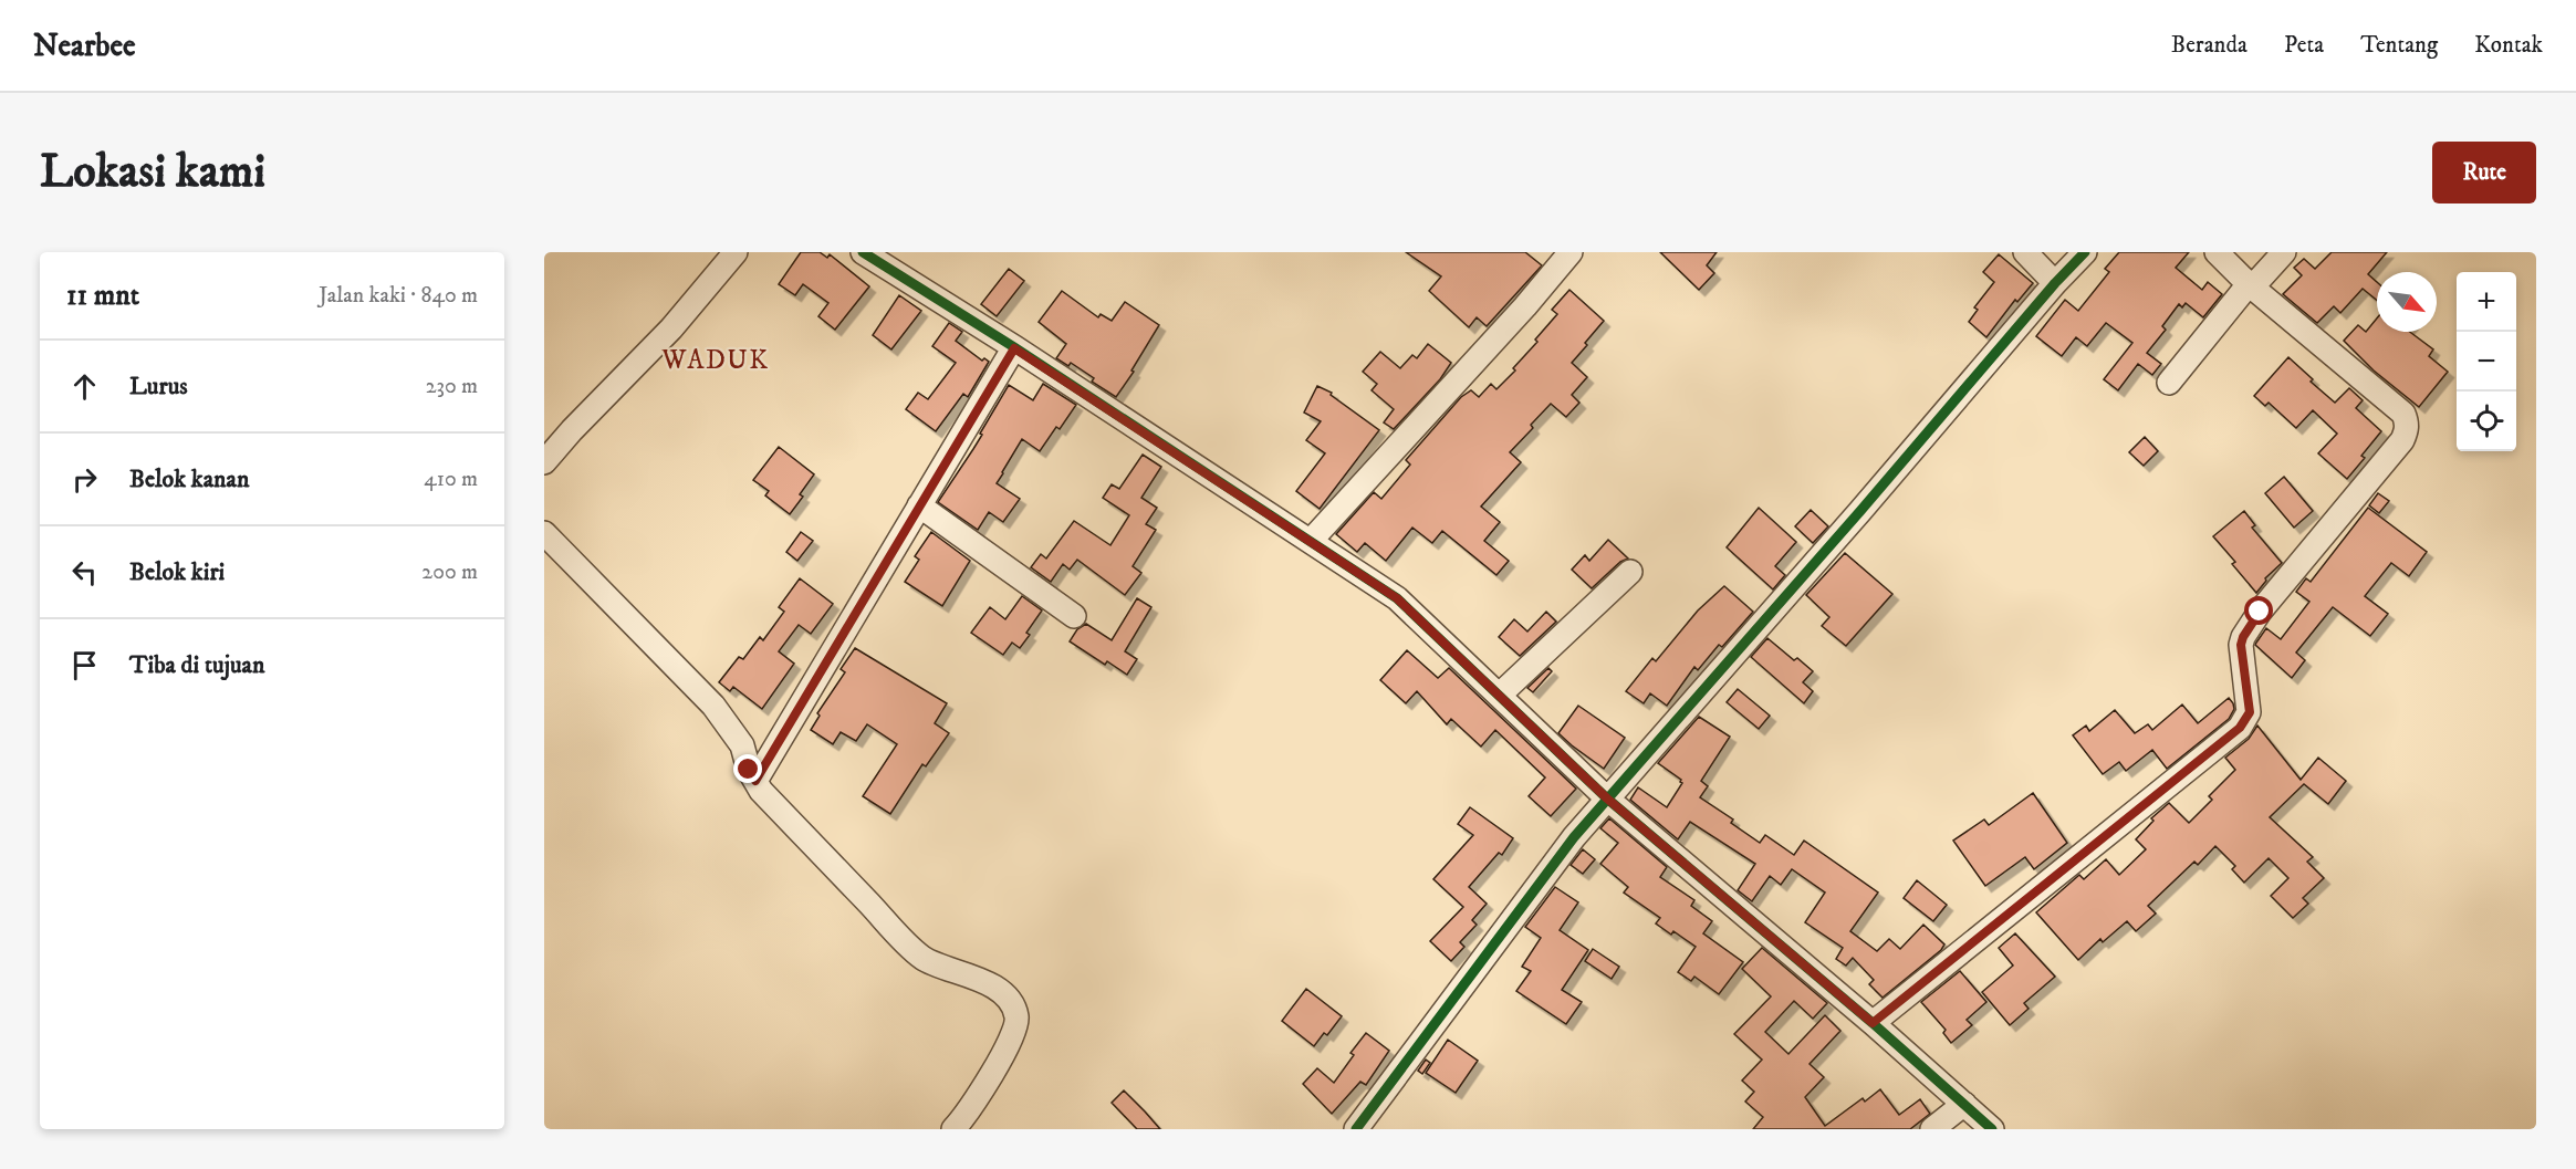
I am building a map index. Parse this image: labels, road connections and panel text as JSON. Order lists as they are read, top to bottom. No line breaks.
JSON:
{"districts":["WADUK"],"north":"bottom right","page":{"header":"Nearbee","nav":["Beranda","Peta","Tentang","Kontak"],"buttons":"Rute","title":"Lokasi kami","heading":["11 mnt","Jalan kaki · 840 m"],"map_buttons":["+","−"],"list":[["Lurus","230 m"],["Belok kanan","410 m"],["Belok kiri","200 m"],"Tiba di tujuan"]}}
